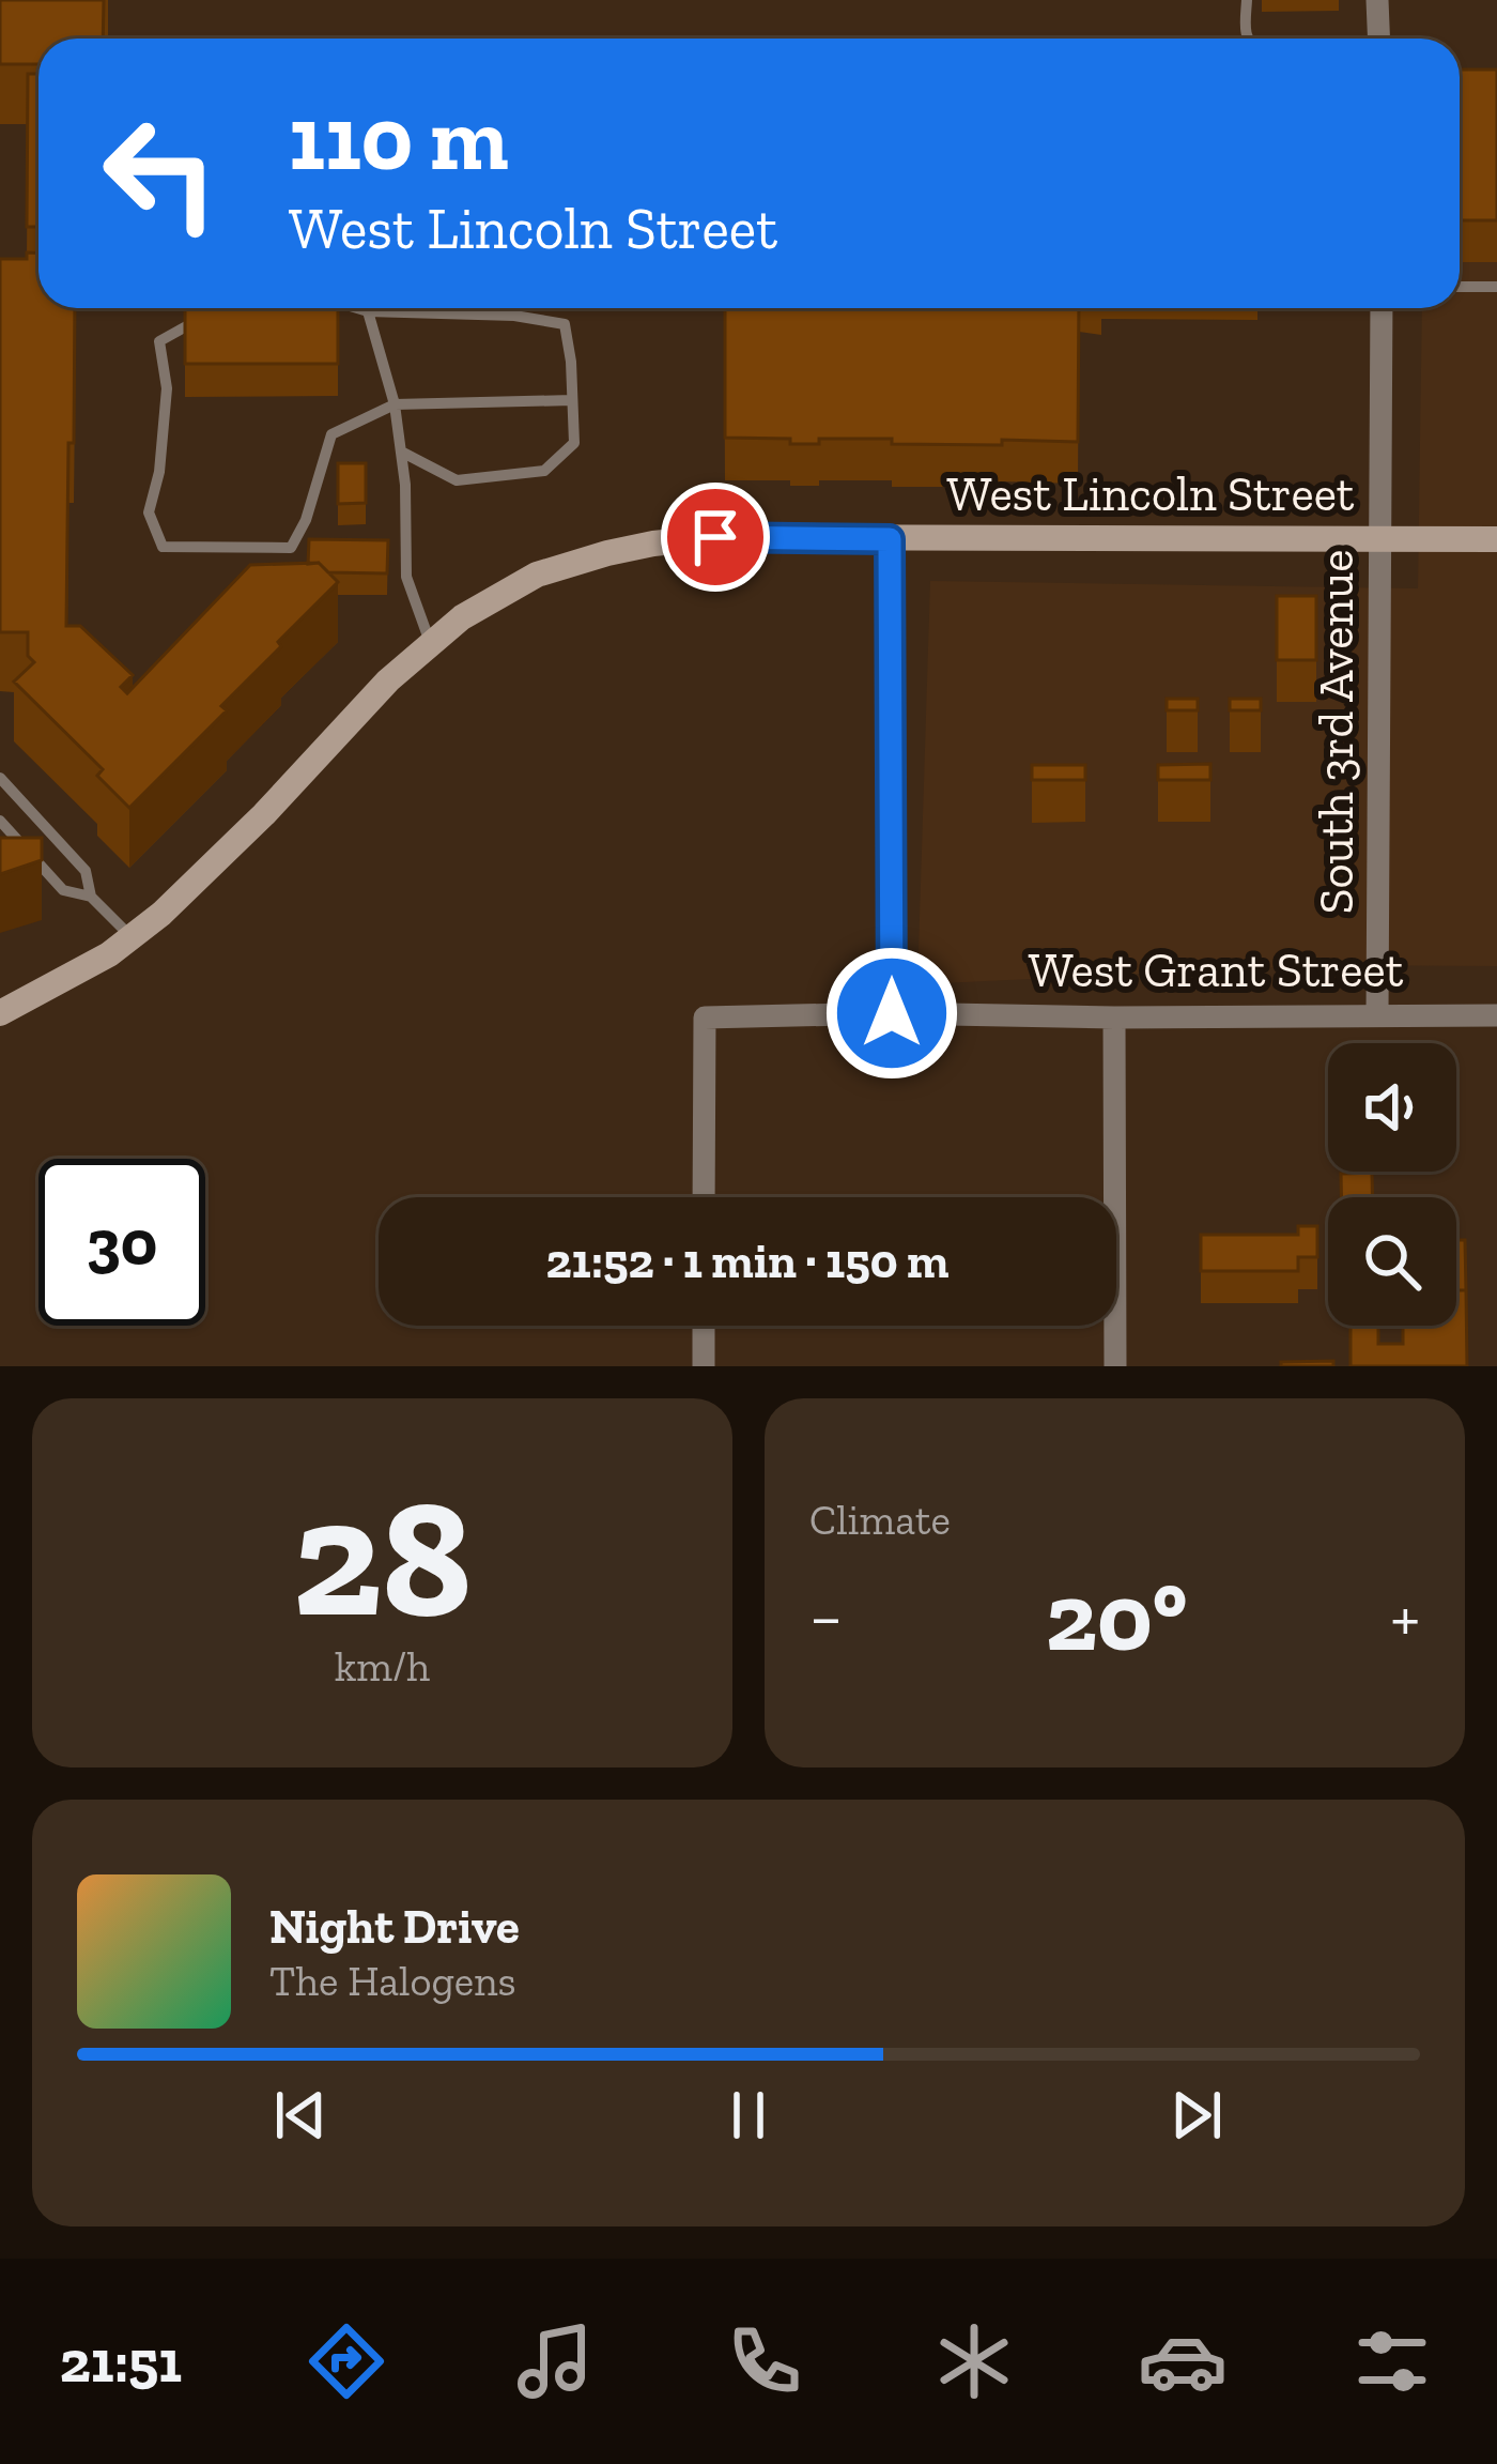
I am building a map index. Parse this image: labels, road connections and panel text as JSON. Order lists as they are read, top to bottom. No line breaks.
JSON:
{"streets":{"main road":["West Lincoln Street"],"street":["South 3rd Avenue","West Grant Street"]},"crossings":[["West Lincoln Street","South 3rd Avenue"],["South 3rd Avenue","West Grant Street"]],"page":{"turn":["110 m","West Lincoln Street"],"limit":"30","trip":"21:52 · 1 min · 150 m","tile":[["28","km/h"],"Climate"],"heat":["−","20°","+"],"song":["Night Drive","The Halogens"],"tabs":"21:51"}}
